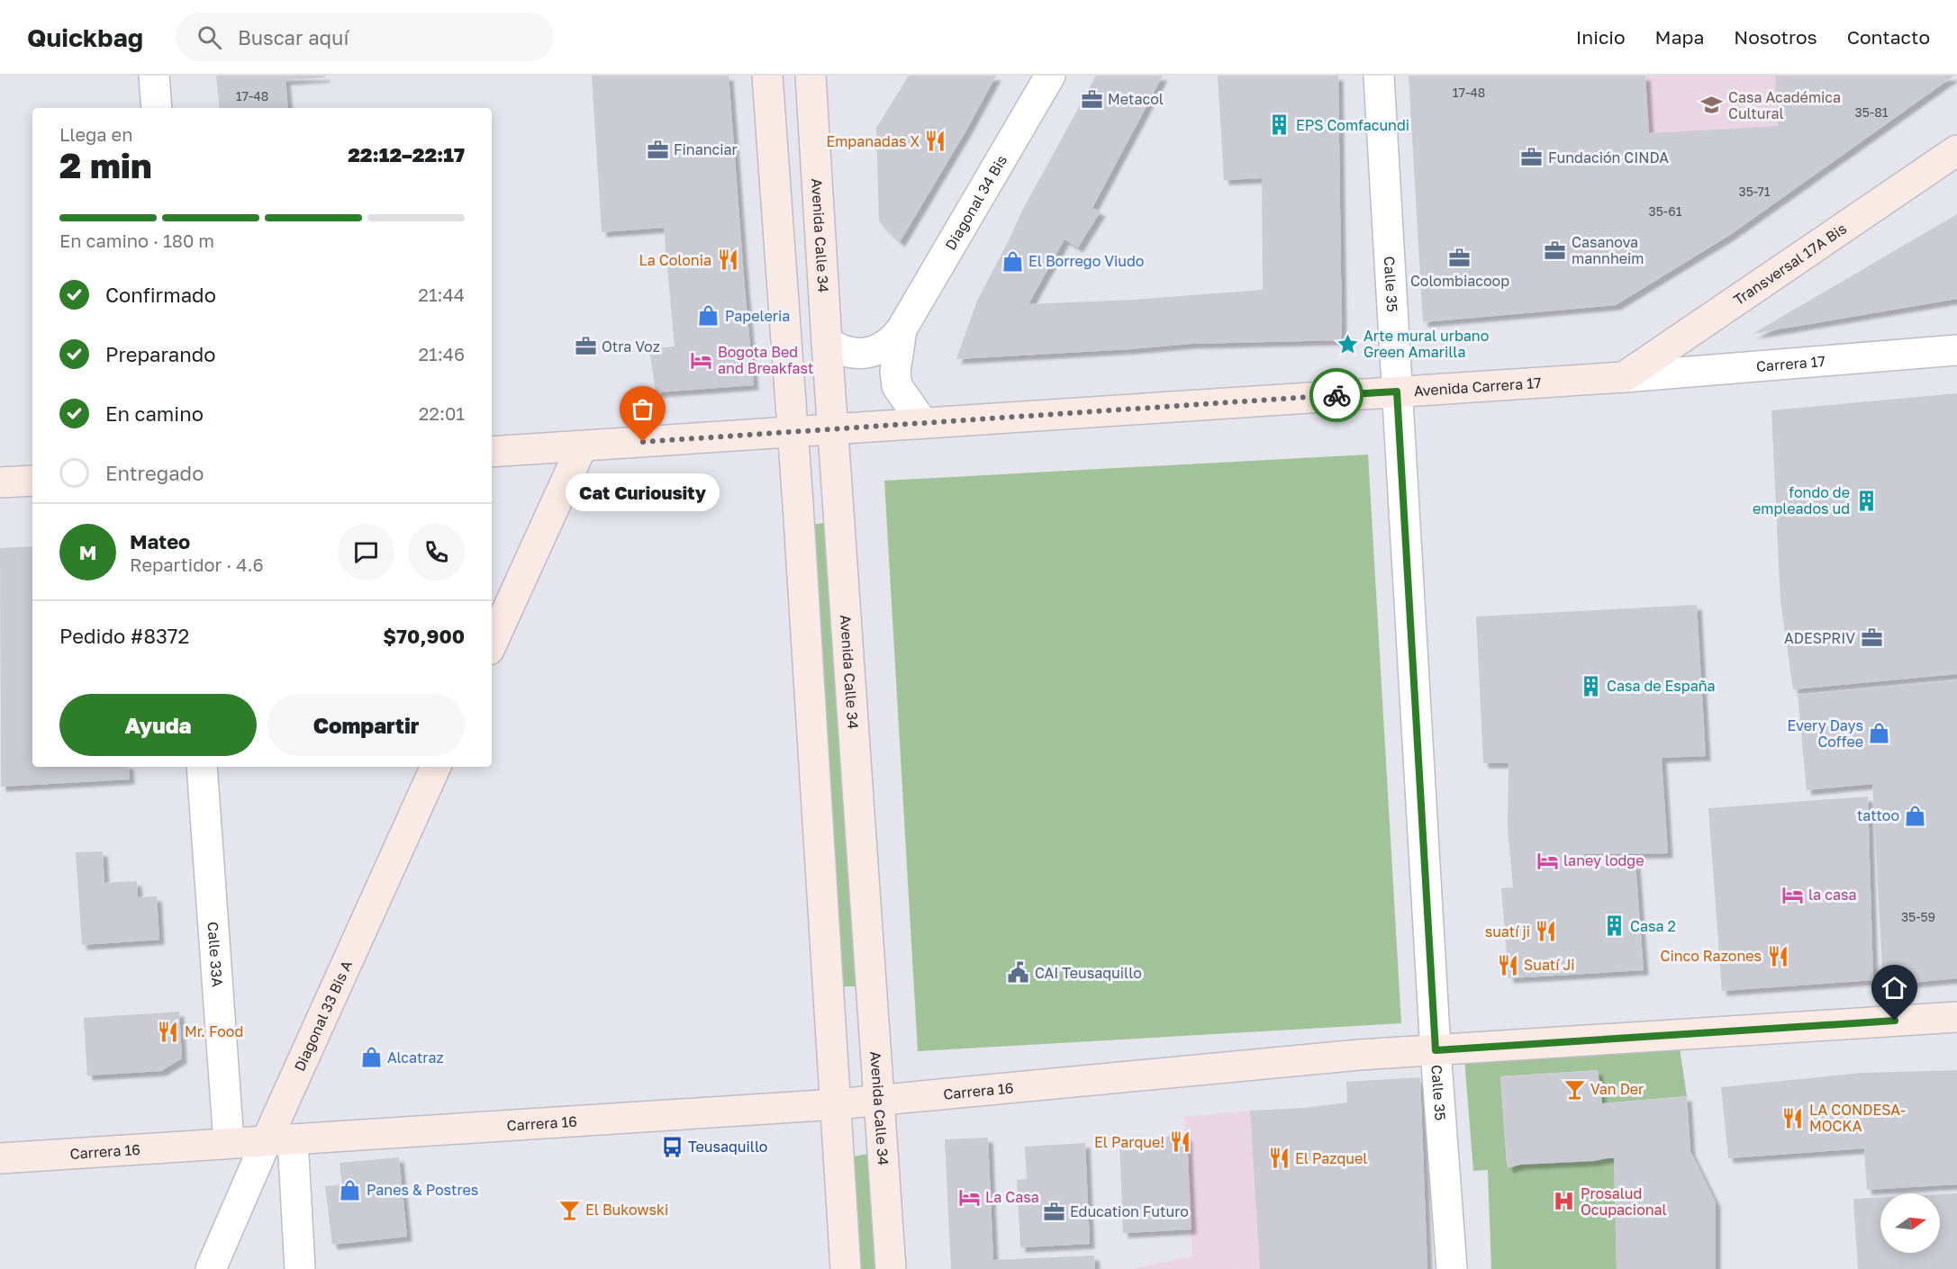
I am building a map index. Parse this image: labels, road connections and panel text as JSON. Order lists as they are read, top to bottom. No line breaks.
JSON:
{"streets":{"main road":["Avenida Calle 34","Transversal 17A Bis","Avenida Carrera 17","Diagonal 33 Bis A","Carrera 16"],"street":["Diagonal 34 Bis","Calle 35","Carrera 17","Calle 33A"]},"crossings":[["Diagonal 34 Bis","Avenida Calle 34"],["Diagonal 34 Bis","Avenida Carrera 17"],["Avenida Calle 34","Avenida Carrera 17"],["Avenida Calle 34","Carrera 16"],["Transversal 17A Bis","Carrera 17"],["Transversal 17A Bis","Avenida Carrera 17"],["Calle 35","Avenida Carrera 17"],["Calle 35","Carrera 16"],["Carrera 17","Avenida Carrera 17"],["Calle 33A","Carrera 16"],["Diagonal 33 Bis A","Carrera 16"]],"places":{"office":["Metacol","Financiar","Fundación CINDA","Casanova mannheim","Colombiacoop","Otra Voz","ADESPRIV","Education Futuro"],"school or university":["Casa Académica Cultural"],"building":["EPS Comfacundi","fondo de empleados ud","Casa de España","Casa 2"],"restaurant":["Empanadas X","La Colonia","suatí ji","Cinco Razones","Suatí Ji","Mr. Food","LA CONDESA- MOCKA","El Parque!","El Pazquel"],"shop":["El Borrego Viudo","Papeleria","Every Days Coffee","tattoo","Alcatraz","Panes & Postres"],"place":["Arte mural urbano Green Amarilla"],"hotel":["Bogota Bed and Breakfast","laney lodge","la casa","La Casa"],"other":["Cat Curiousity"],"public building":["CAI Teusaquillo"],"bar":["Van Der","El Bukowski"],"bus stop":["Teusaquillo"],"hospital":["Prosalud Ocupacional"]},"house_numbers":["17-48","17-48","35-81","35-71","35-61","35-59"],"north":"right","page":{"header":"Quickbag","search":"Buscar aquí","nav":["Inicio","Mapa","Nosotros","Contacto"],"heading":["2 min","Llega en","22:12–22:17"],"panel":["Mateo","Repartidor · 4.6","Pedido #8372","$70,900"],"bar":"En camino · 180 m","list":[["Confirmado","21:44"],["Preparando","21:46"],["En camino","22:01"],"Entregado"],"bubble":"Cat Curiousity","round":"M","buttons":["Ayuda","Compartir"]}}
